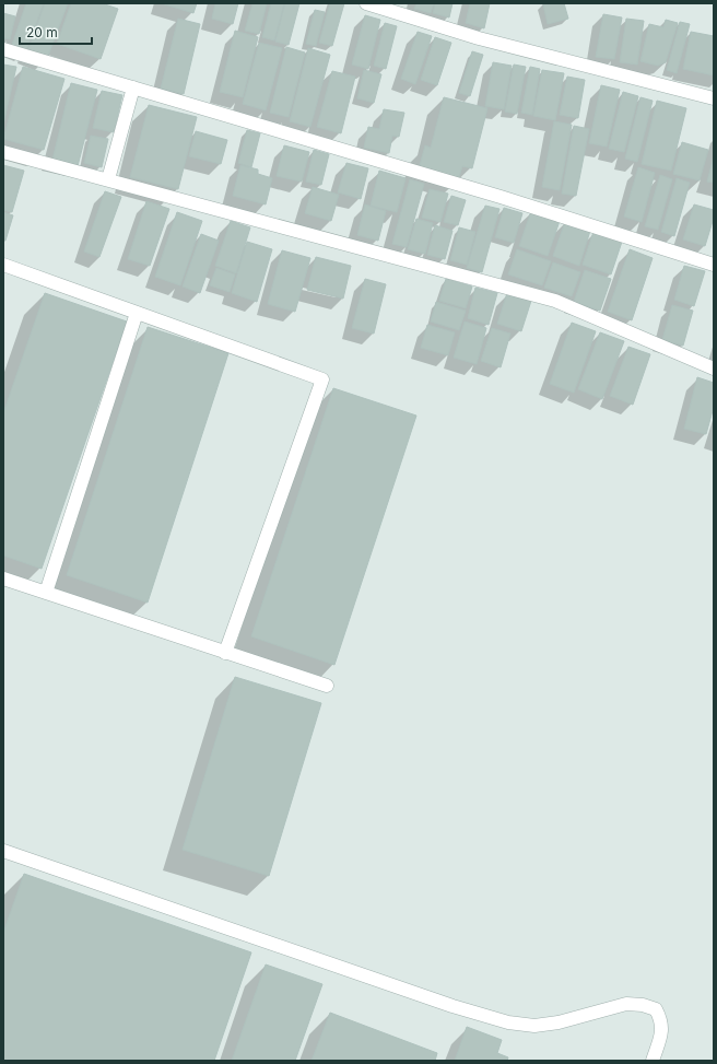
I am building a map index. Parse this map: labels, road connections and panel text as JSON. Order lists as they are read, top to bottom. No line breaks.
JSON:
{"scale_bar":"20 m"}
